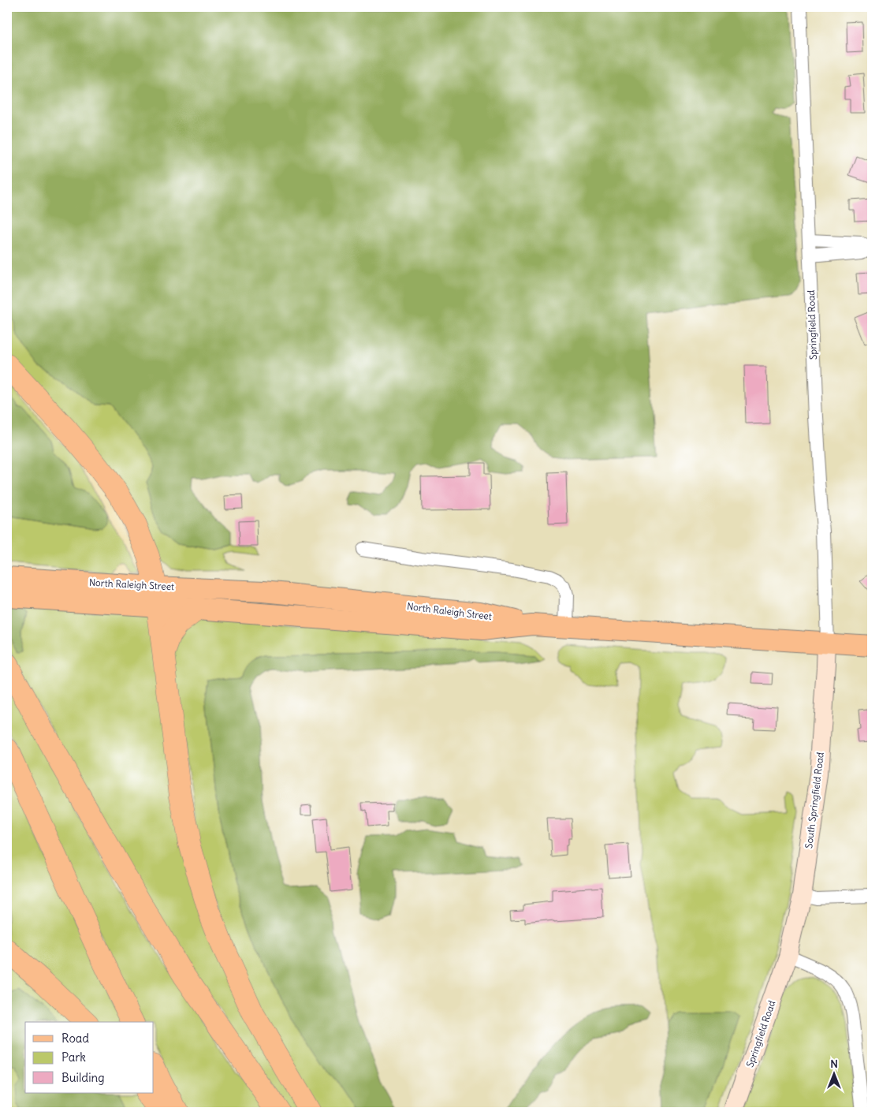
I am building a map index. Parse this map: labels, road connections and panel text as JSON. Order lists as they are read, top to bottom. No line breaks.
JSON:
{"streets":{"main road":["Springfield Road","North Raleigh Street","South Springfield Road"]},"crossings":[["Springfield Road","South Springfield Road"]],"legend":["Road","Park","Building"],"north":"top"}
